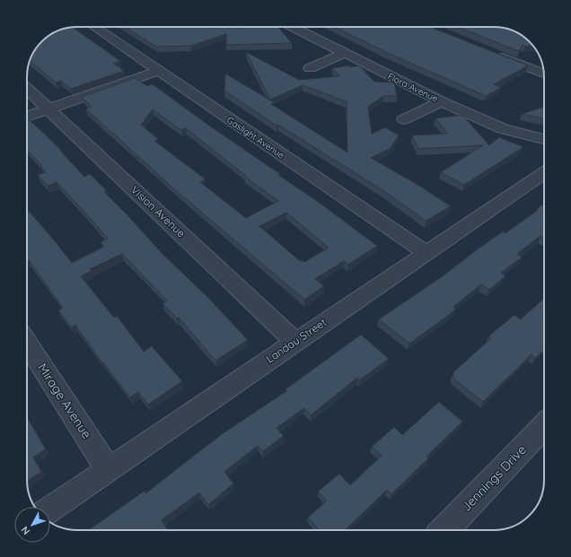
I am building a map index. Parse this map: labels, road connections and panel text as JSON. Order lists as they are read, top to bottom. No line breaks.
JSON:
{"streets":{"street":["Flora Avenue","Gaslight Avenue","Vision Avenue","Landau Street","Mirage Avenue","Jennings Drive"]},"crossings":[["Gaslight Avenue","Landau Street"],["Vision Avenue","Landau Street"],["Landau Street","Mirage Avenue"]],"north":"bottom left"}
